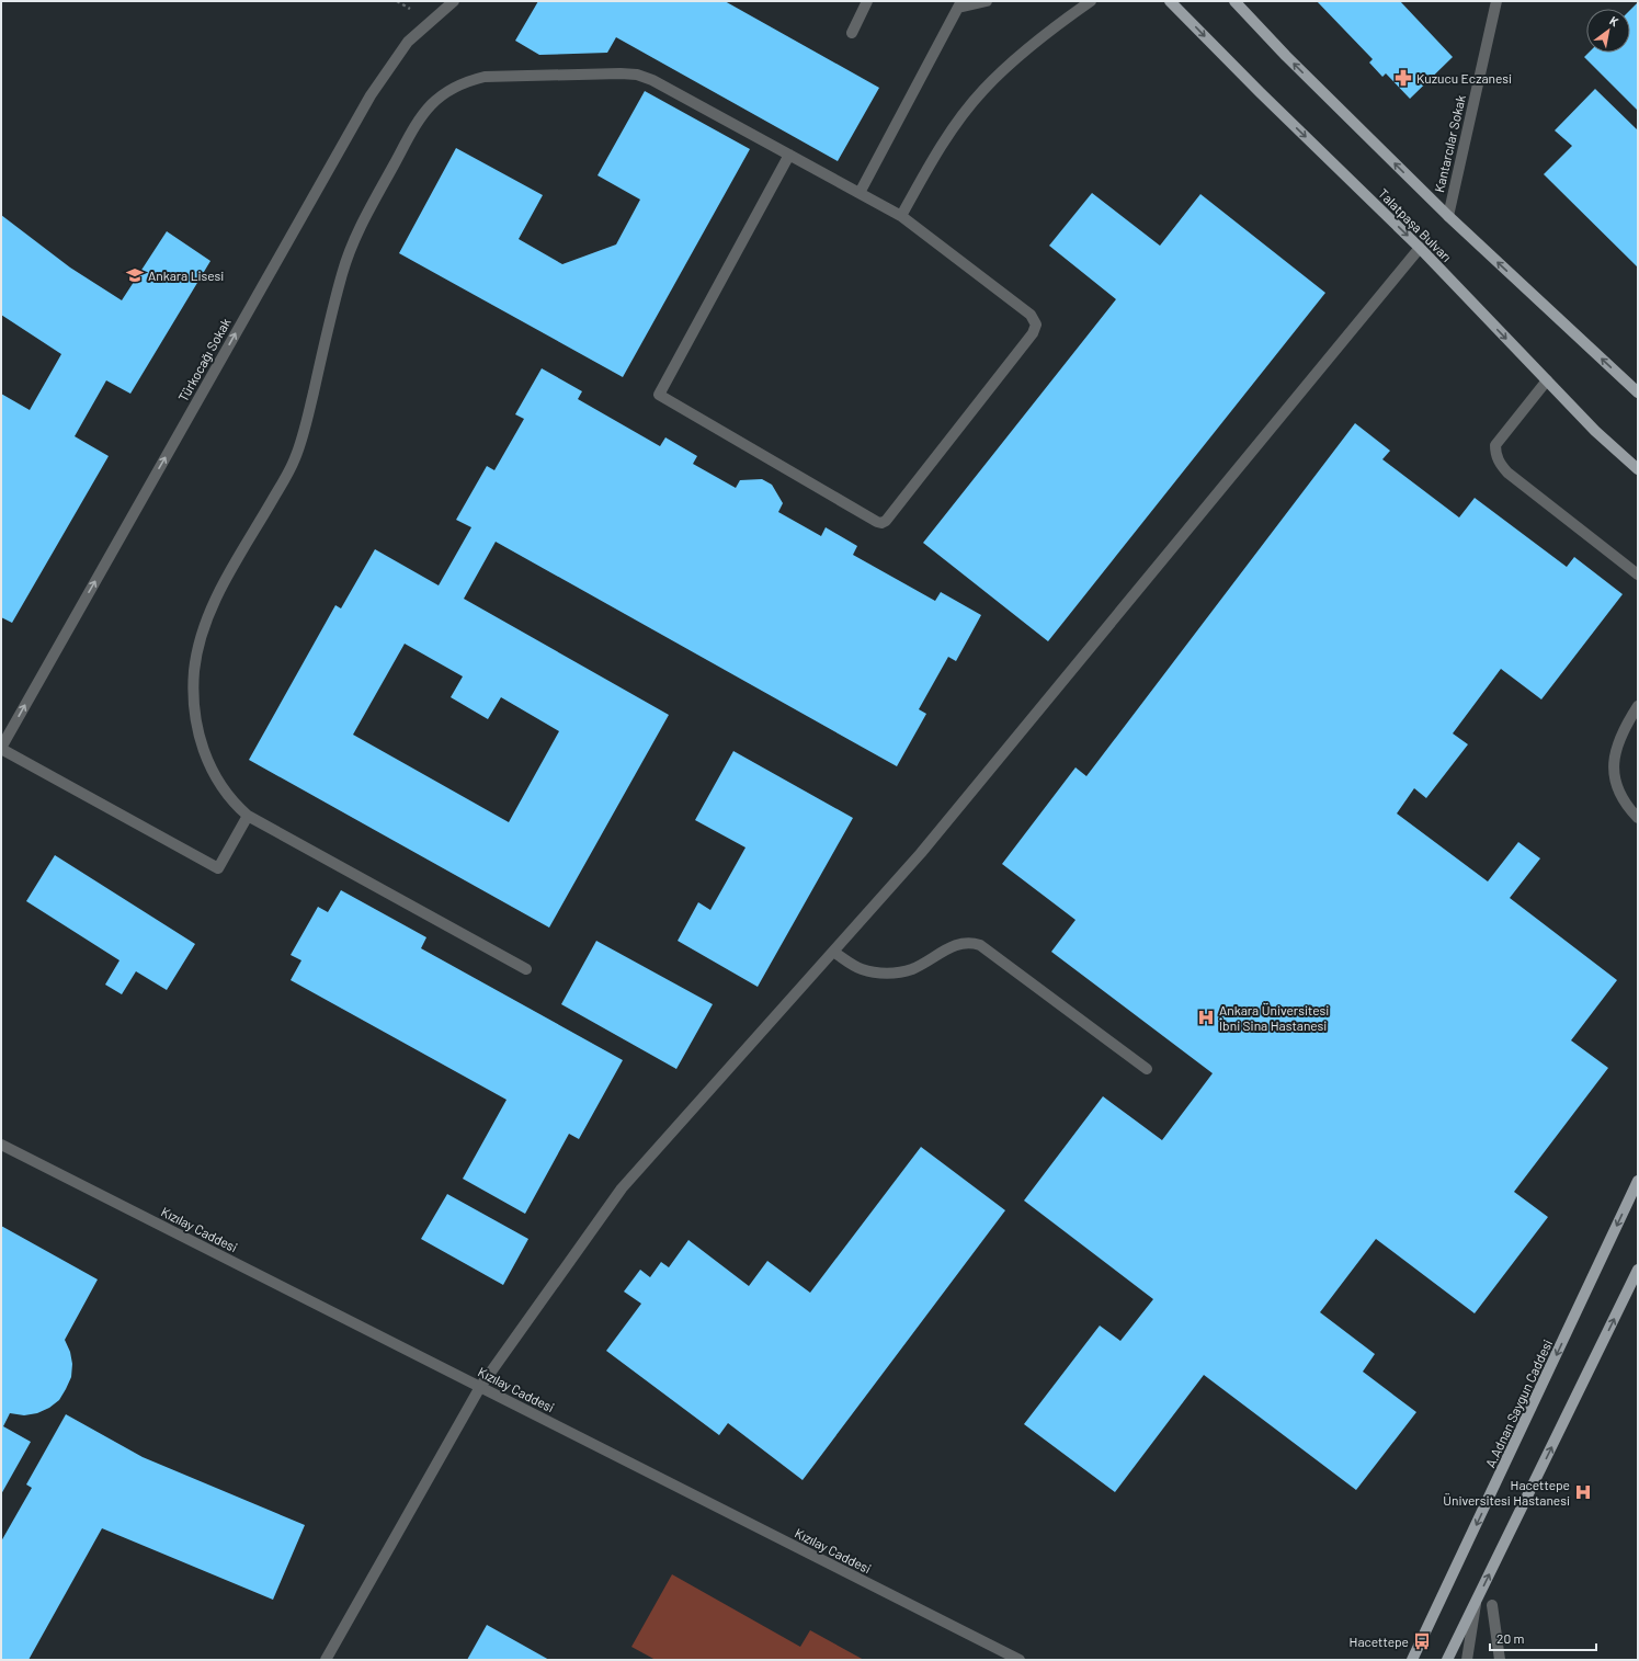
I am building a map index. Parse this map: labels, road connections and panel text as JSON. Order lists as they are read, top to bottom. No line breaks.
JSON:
{"streets":{"main road":["Talatpaşa Bulvarı","A.Adnan Saygun Caddesi"],"street":["Kantarcılar Sokak","Türkocağı Sokak","Kızılay Caddesi"]},"one_way":["Türkocağı Sokak"],"places":{"pharmacy":["Kuzucu Eczanesi"],"school or university":["Ankara Lisesi"],"hospital":["Ankara Üniversitesi İbni Sina Hastanesi","Hacettepe Üniversitesi Hastanesi"],"bus stop":["Hacettepe"]},"scale_bar":"20 m","north":"top right"}
